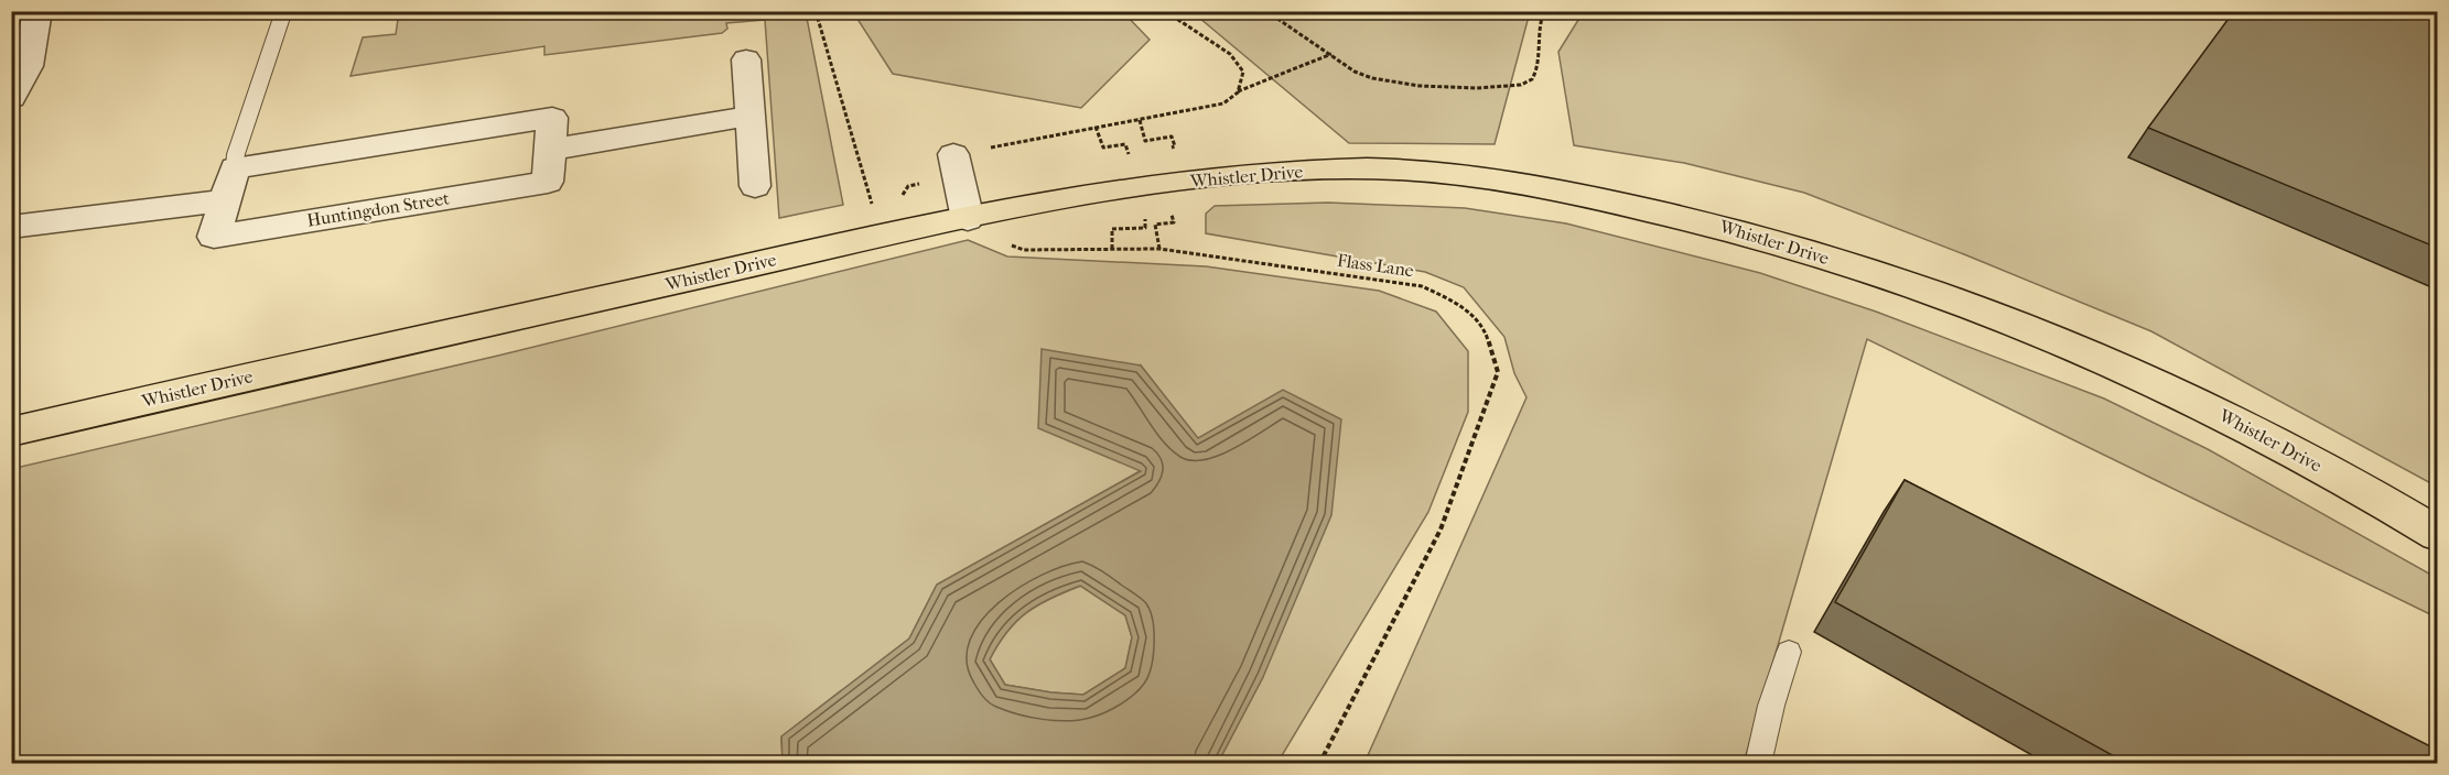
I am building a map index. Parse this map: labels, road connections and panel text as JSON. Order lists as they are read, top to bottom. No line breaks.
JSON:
{"streets":{"main road":["Whistler Drive"],"street":["Huntingdon Street"],"path":["Flass Lane"]},"crossings":[["Whistler Drive","Flass Lane"]]}
